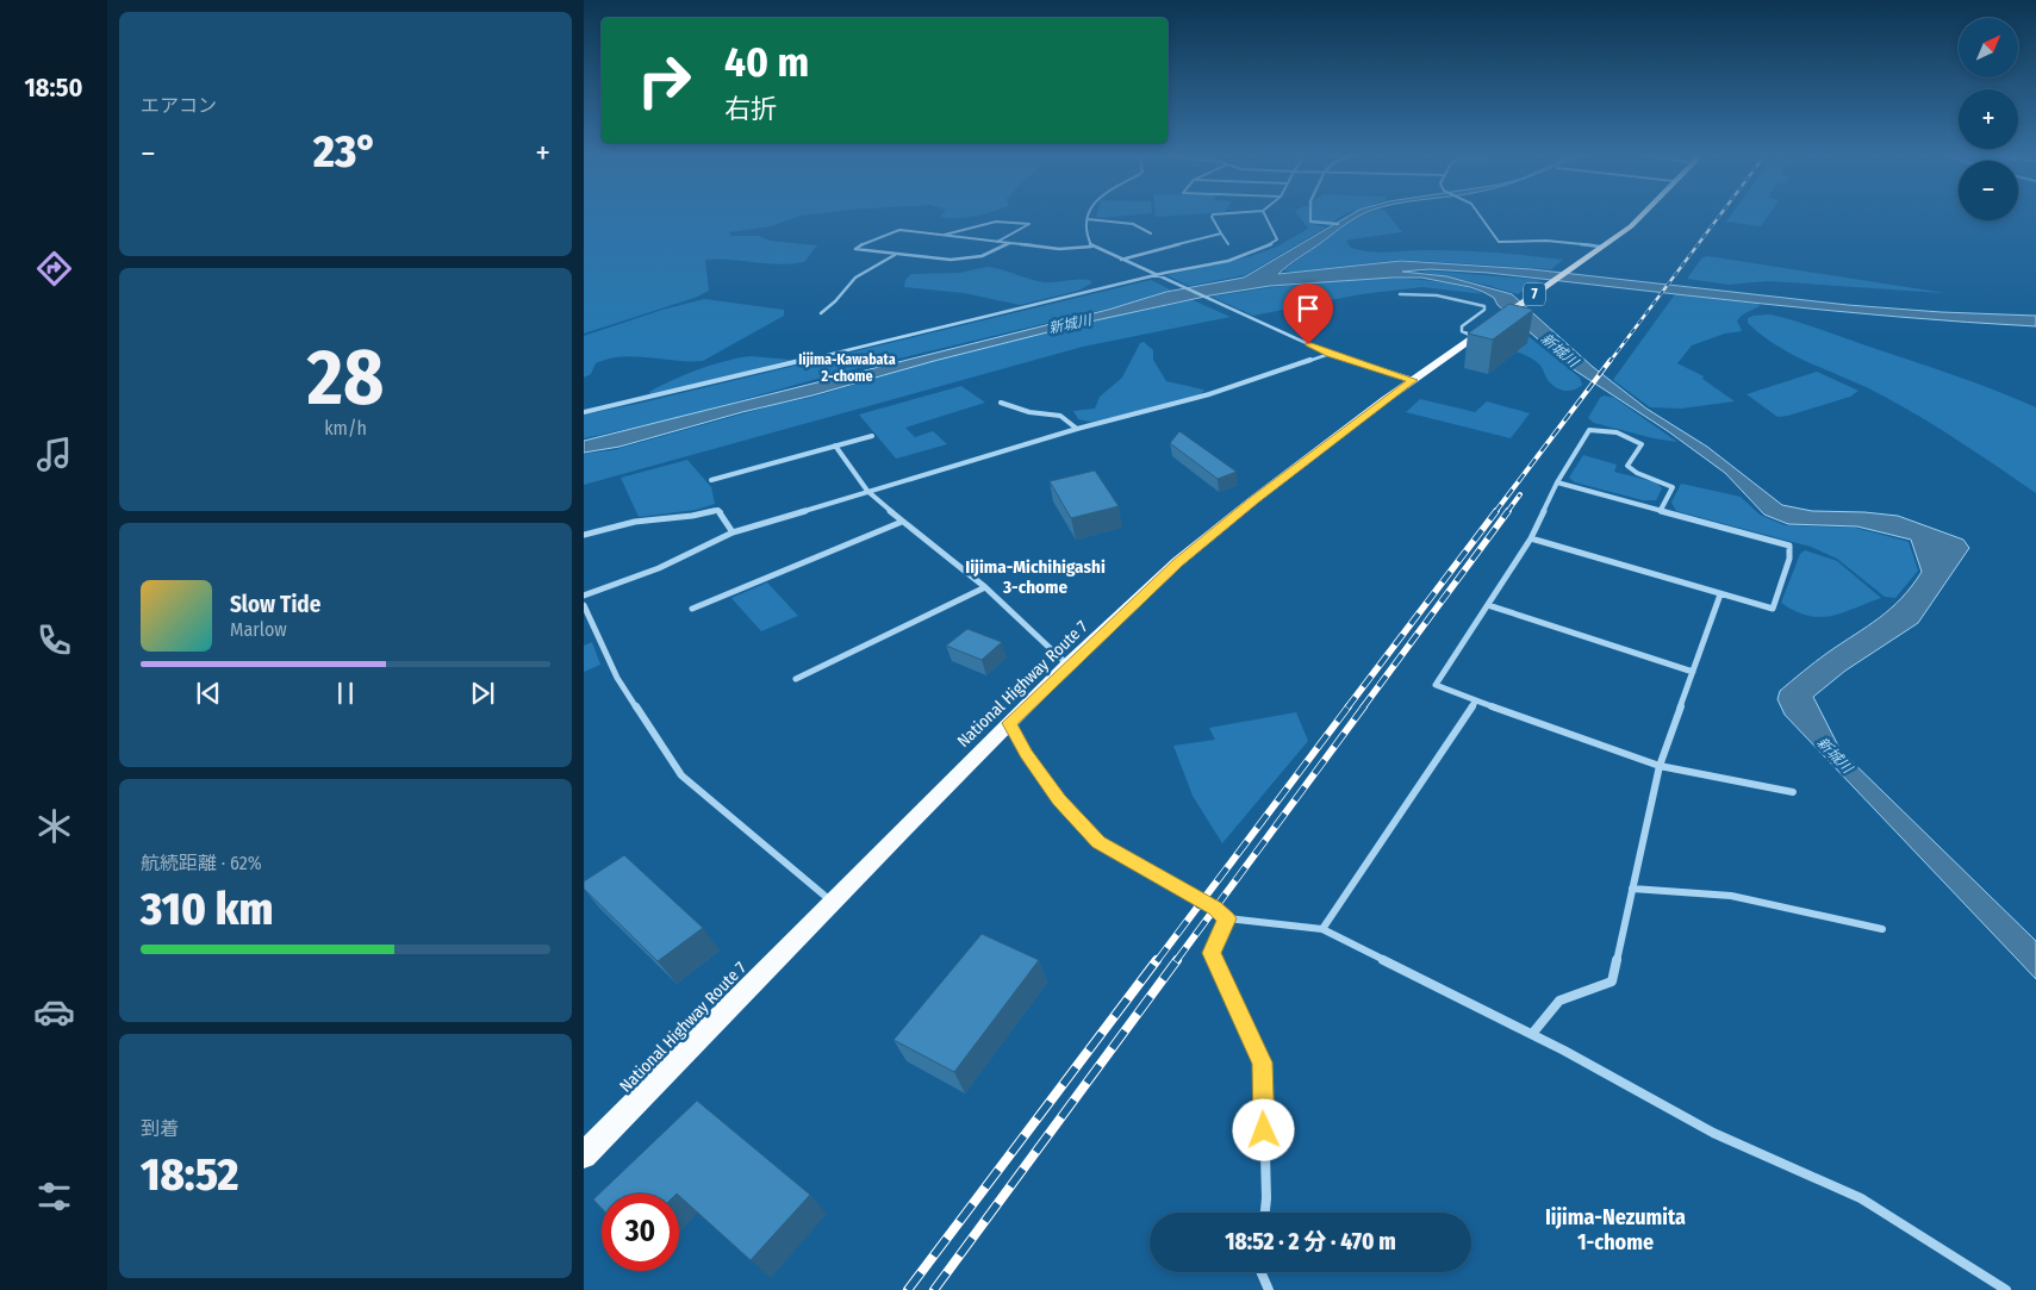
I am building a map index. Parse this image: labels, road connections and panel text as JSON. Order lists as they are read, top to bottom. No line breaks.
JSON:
{"streets":{"highway":["7","National Highway Route 7"]},"districts":["Iijima-Kawabata 2-chome","Iijima-Michihigashi 3-chome","Iijima-Nezumita 1-chome"],"water":["新城川"],"north":"top right","page":{"tabs":"18:50","tile":["エアコン",["28","km/h"],["航続距離 · 62%","310 km"],["到着","18:52"]],"map_buttons":["+","−"],"turn":["40 m","右折"],"heat":["−","23°","+"],"song":["Slow Tide","Marlow"],"limit":"30","trip":"18:52 · 2 分 · 470 m"}}
